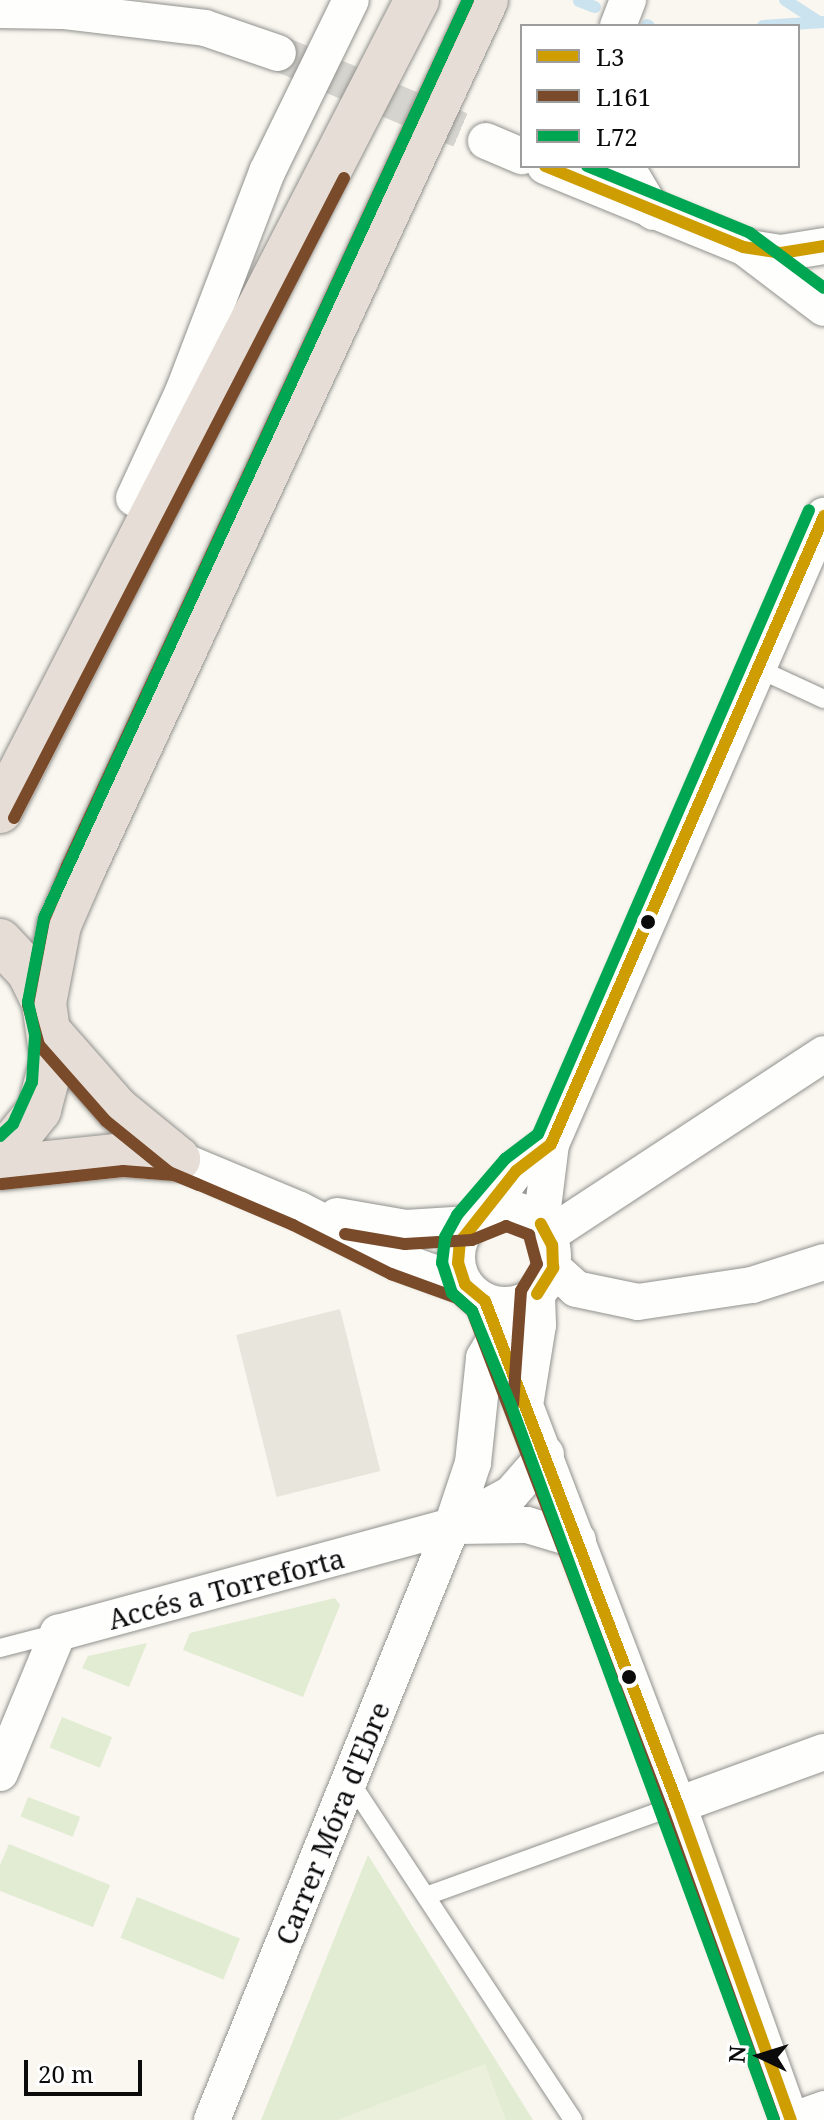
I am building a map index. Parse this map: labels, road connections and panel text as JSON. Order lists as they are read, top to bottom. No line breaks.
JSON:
{"streets":{"street":["Accés a Torreforta","Carrer Móra d'Ebre"]},"crossings":[["Accés a Torreforta","Carrer Móra d'Ebre"]],"lines":["transit line L161","transit line L72","transit line L3"],"legend":["L3","L161","L72"],"scale_bar":"20 m","north":"left"}
